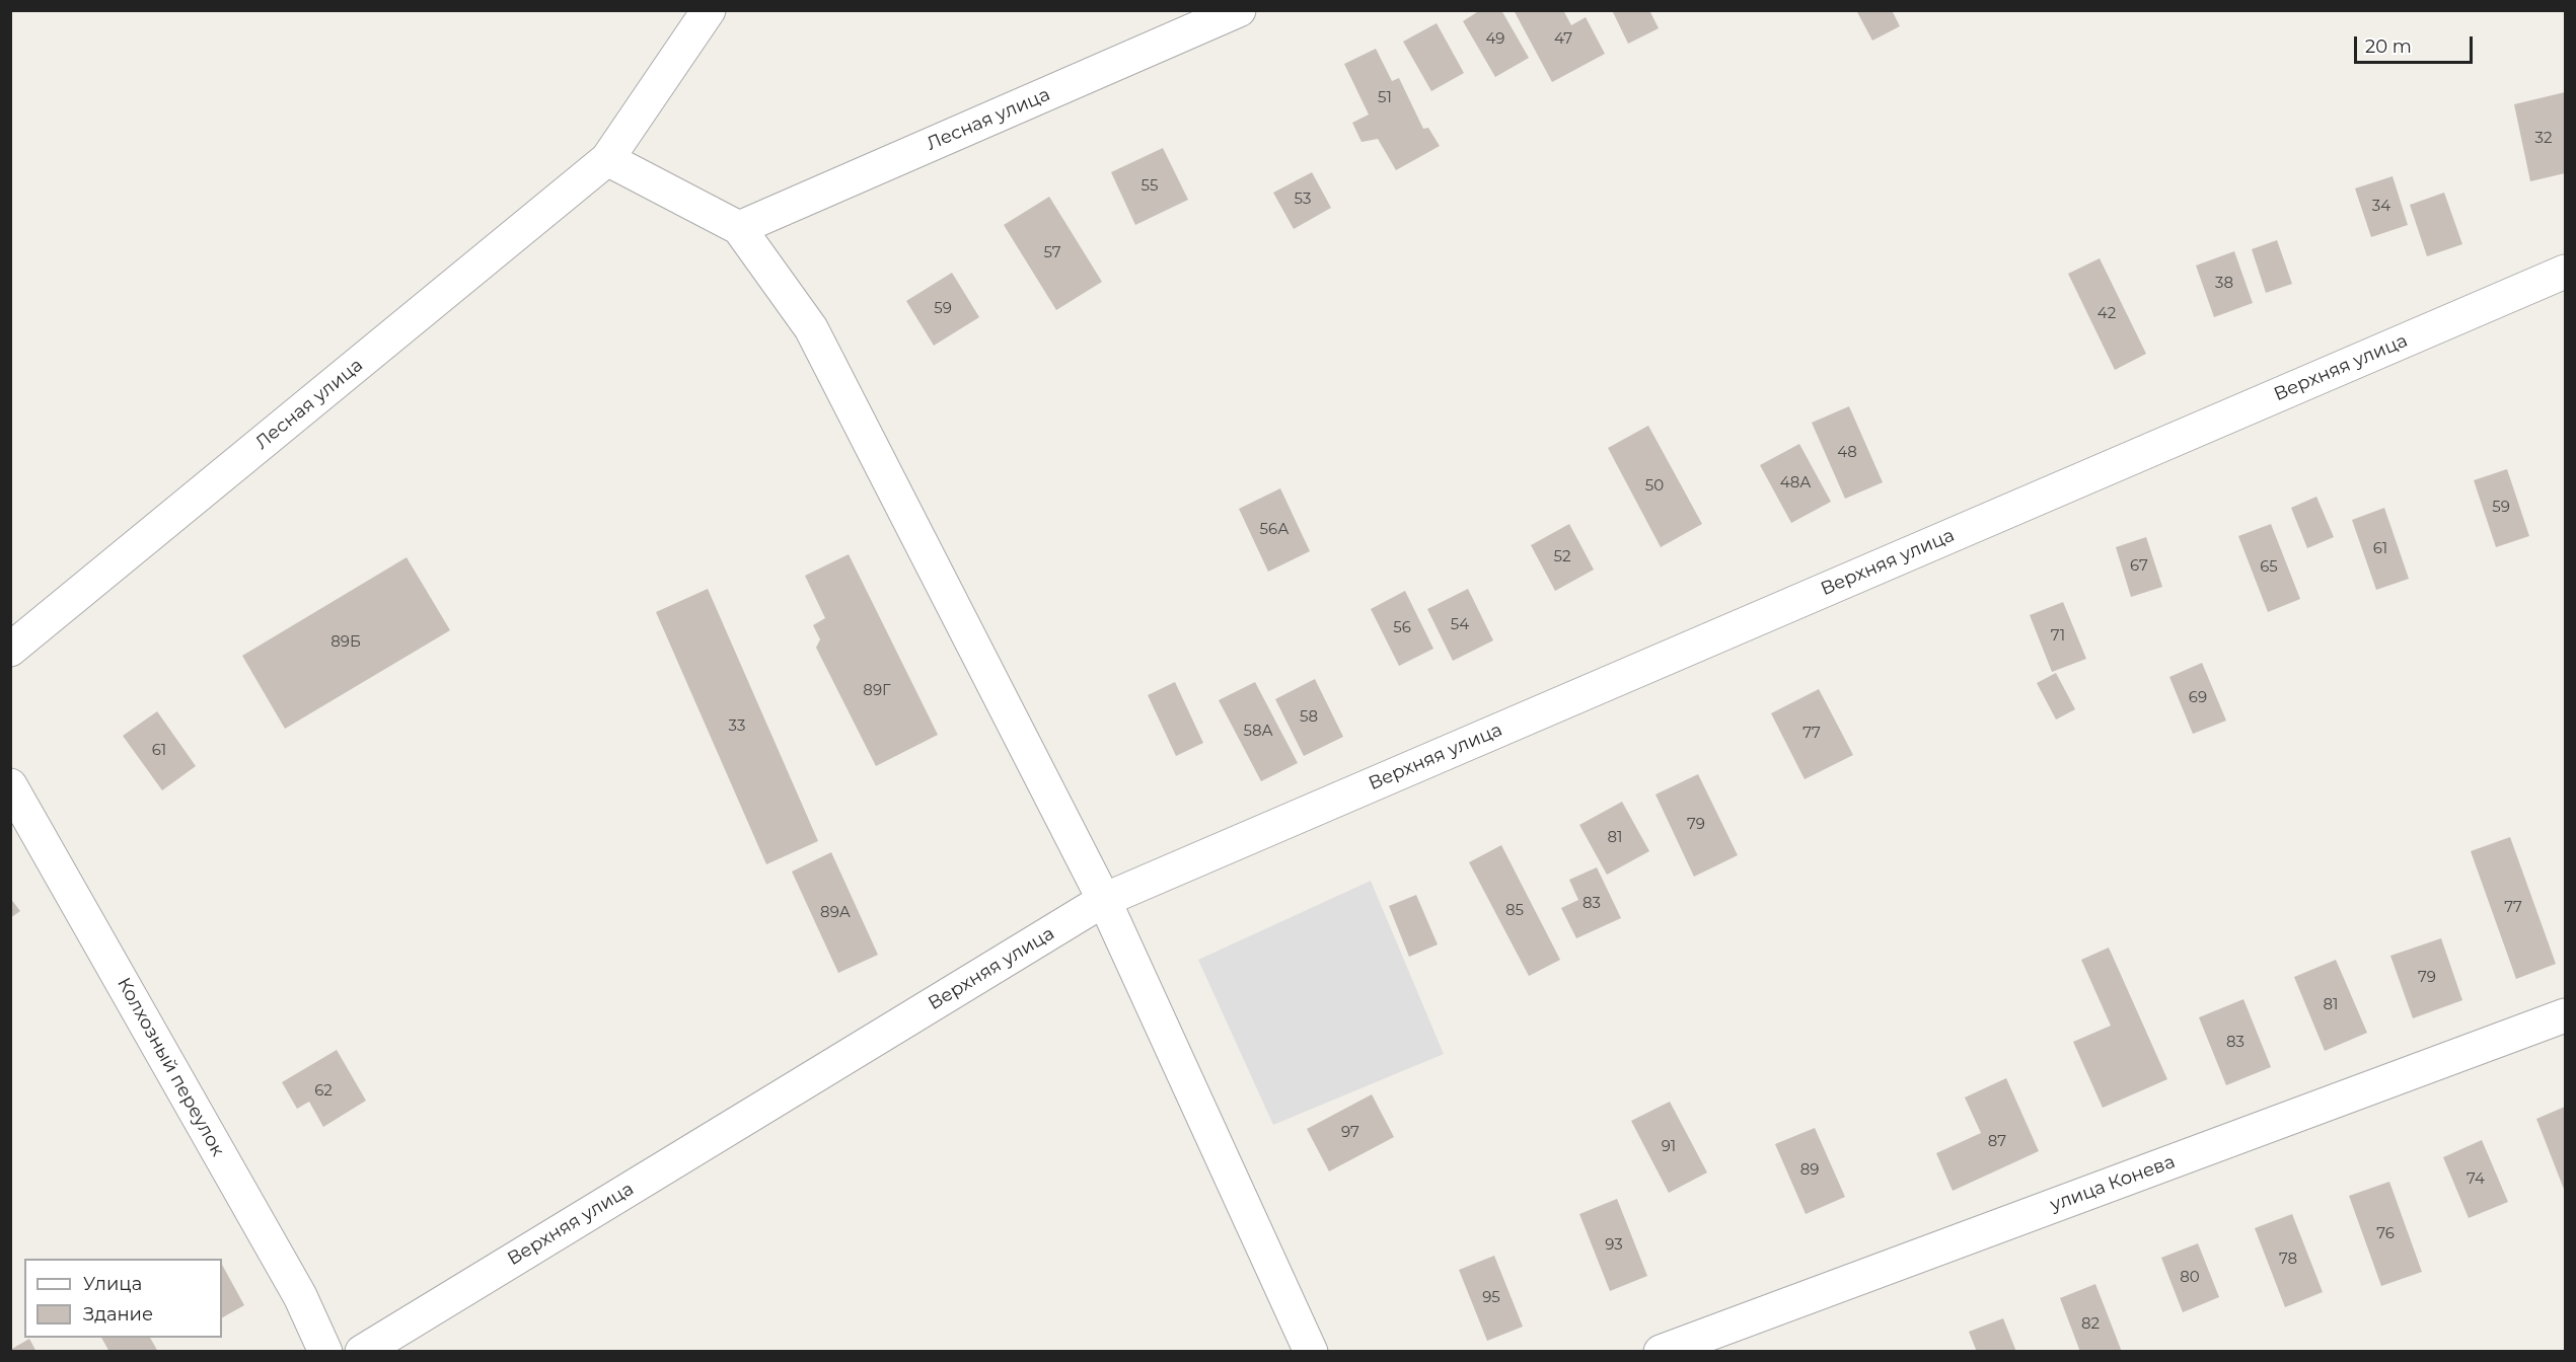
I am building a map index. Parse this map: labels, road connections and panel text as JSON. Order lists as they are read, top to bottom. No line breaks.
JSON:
{"streets":{"street":["Лесная улица","Верхняя улица","Колхозный переулок","улица Конева"]},"house_numbers":["49","47","51","32","55","53","34","57","38","59","42","48","48А","50","59","56А","61","52","67","65","54","56","71","89Б","89Г","69","58","33","58А","77","61","79","81","83","77","85","89А","79","81","83","62","97","87","91","89","74","76","93","78","80","95","82"],"legend":["Улица","Здание"],"scale_bar":"20 m"}
